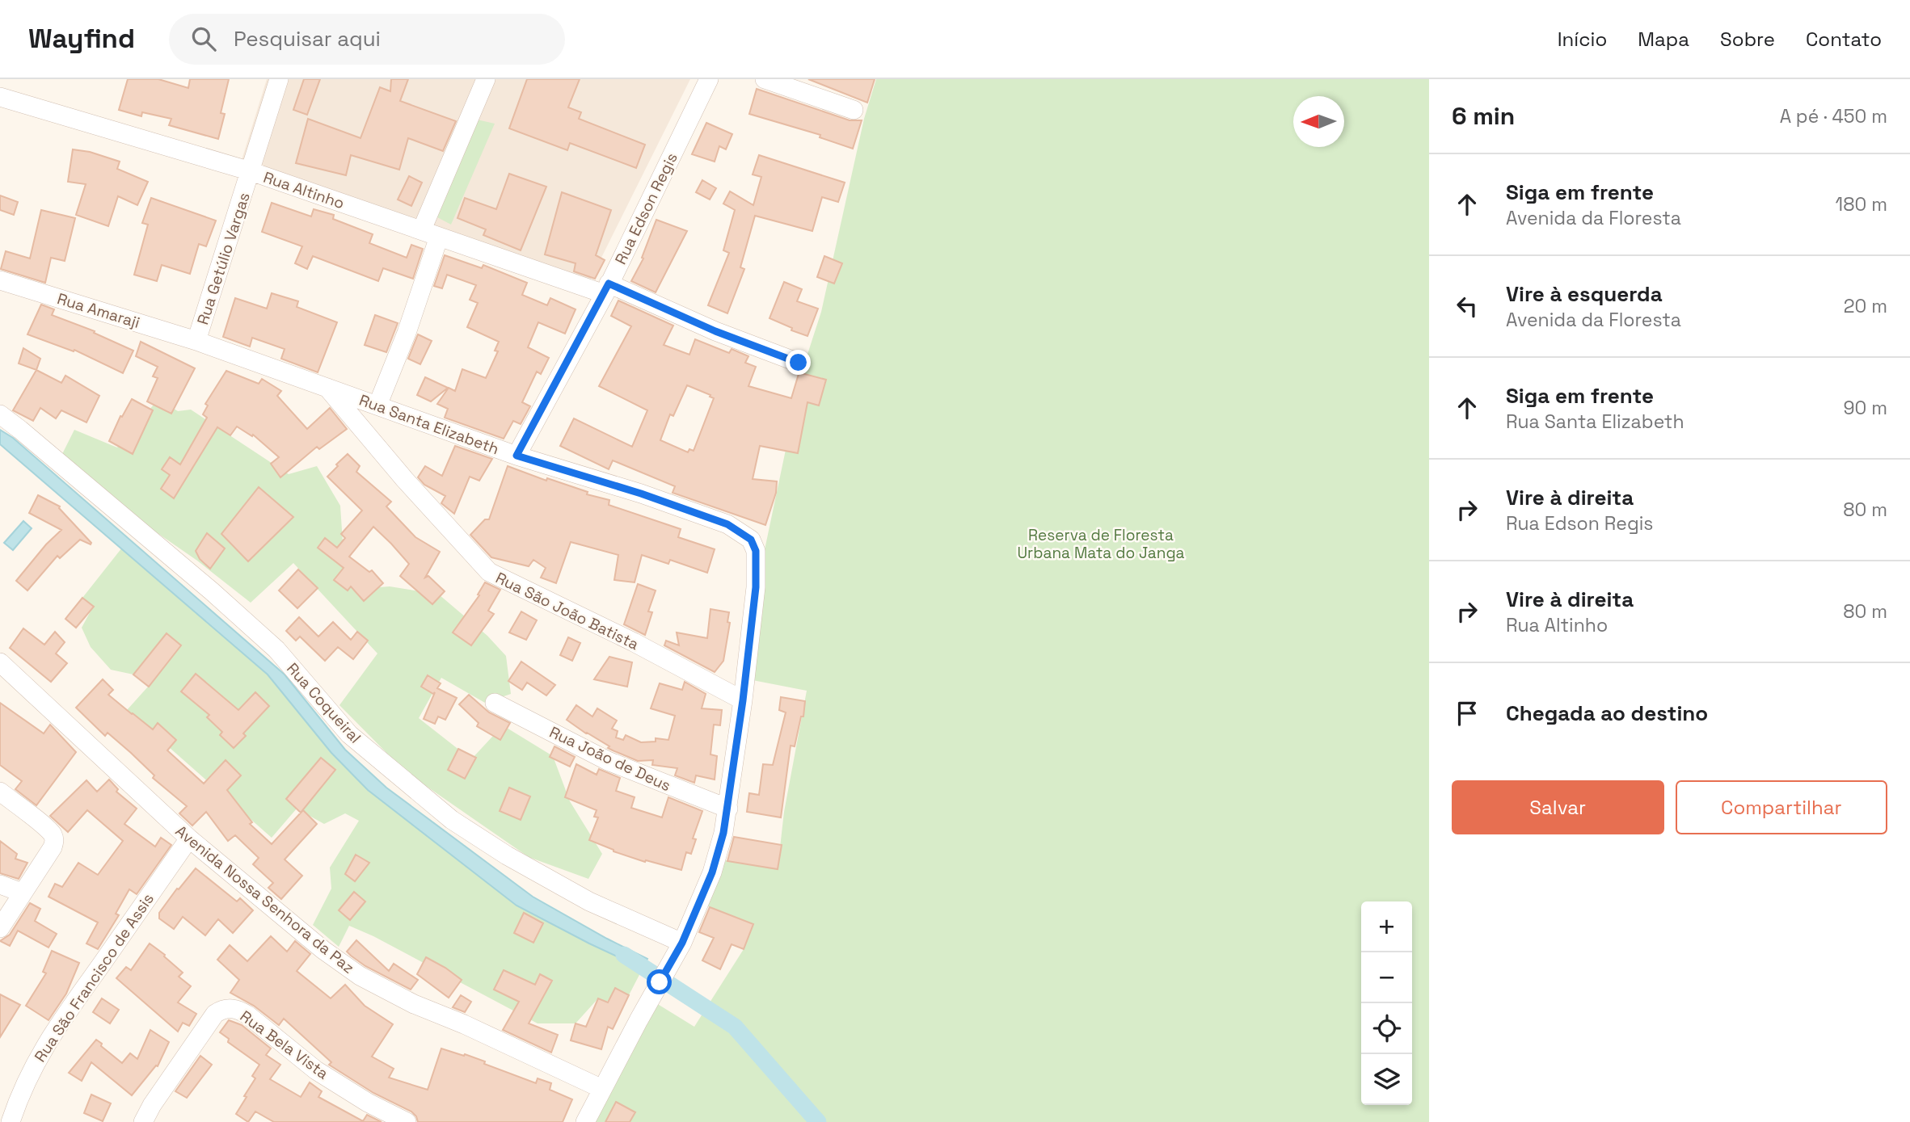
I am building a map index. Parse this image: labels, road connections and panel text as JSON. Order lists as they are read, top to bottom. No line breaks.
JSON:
{"streets":{"street":["Rua Altinho","Rua Edson Regis","Rua Getúlio Vargas","Rua Amaraji","Rua Santa Elizabeth","Rua São João Batista","Rua Coqueiral","Rua João de Deus","Avenida Nossa Senhora da Paz","Rua São Francisco de Assis","Rua Bela Vista"]},"crossings":[["Rua Altinho","Rua Edson Regis"],["Rua Altinho","Rua Getúlio Vargas"],["Rua Edson Regis","Rua Santa Elizabeth"],["Rua Getúlio Vargas","Rua Amaraji"],["Rua Getúlio Vargas","Rua Santa Elizabeth"],["Rua Amaraji","Rua Santa Elizabeth"],["Rua Santa Elizabeth","Rua São João Batista"],["Rua Santa Elizabeth","Rua Coqueiral"],["Rua Santa Elizabeth","Rua João de Deus"],["Rua Santa Elizabeth","Avenida Nossa Senhora da Paz"],["Avenida Nossa Senhora da Paz","Rua São Francisco de Assis"]],"parks":["Reserva de Floresta Urbana Mata do Janga"],"north":"left","page":{"header":"Wayfind","search":"Pesquisar aqui","nav":["Início","Mapa","Sobre","Contato"],"heading":["6 min","A pé · 450 m"],"list":[["Siga em frente","Avenida da Floresta","180 m"],["Vire à esquerda","Avenida da Floresta","20 m"],["Siga em frente","Rua Santa Elizabeth","90 m"],["Vire à direita","Rua Edson Regis","80 m"],["Vire à direita","Rua Altinho","80 m"],"Chegada ao destino"],"buttons":["Salvar","Compartilhar"],"map_buttons":["+","−"]}}
